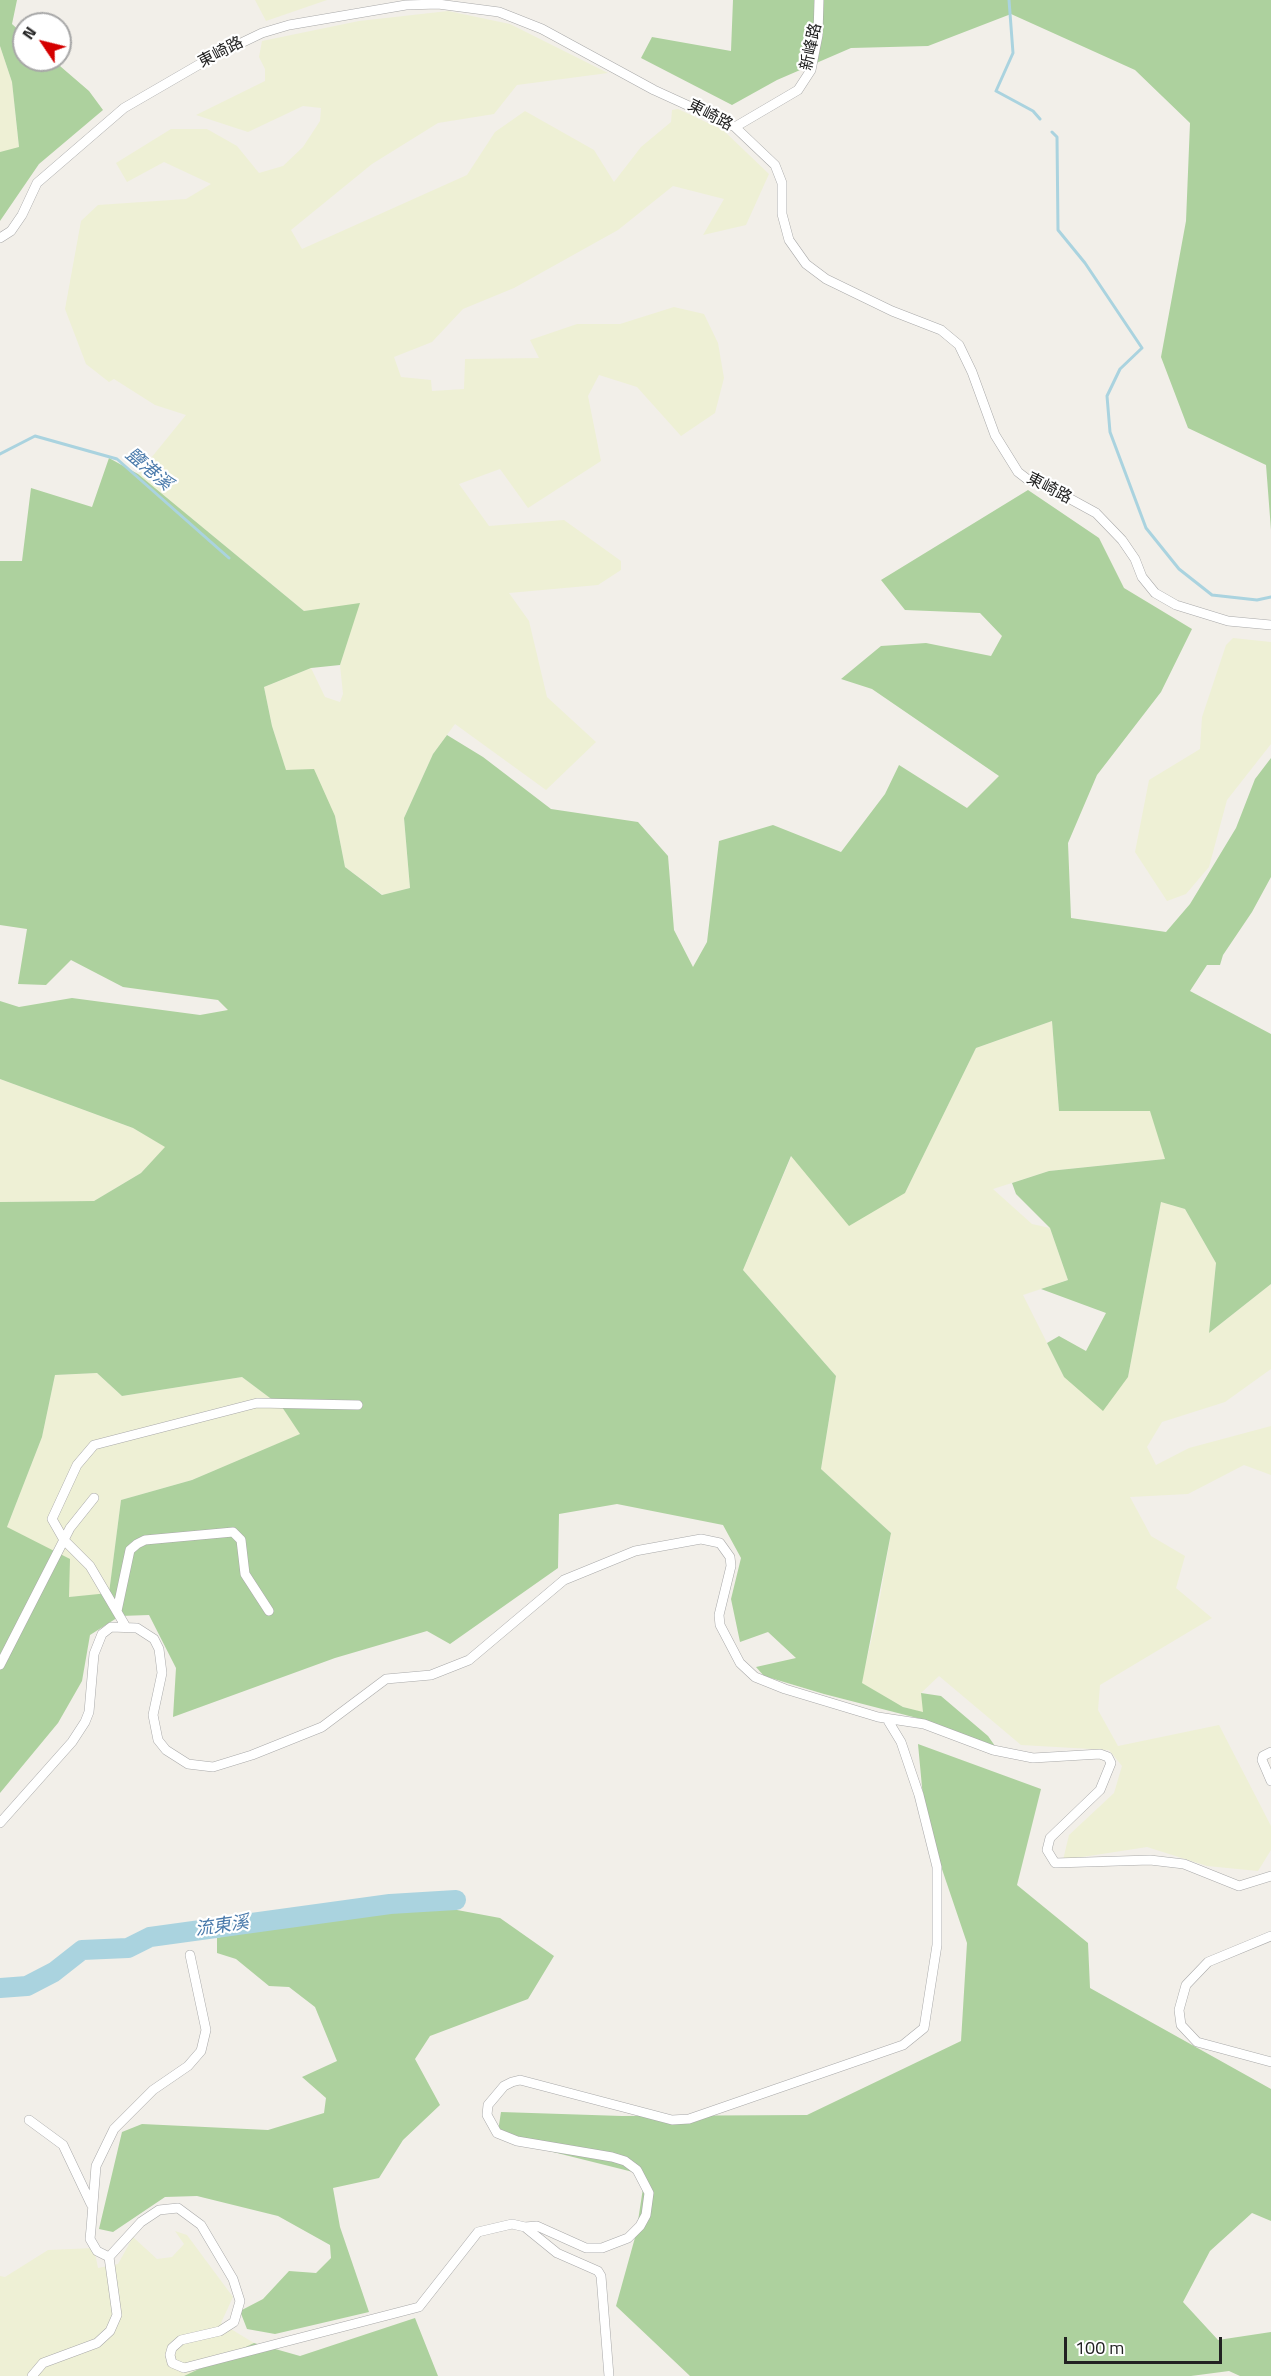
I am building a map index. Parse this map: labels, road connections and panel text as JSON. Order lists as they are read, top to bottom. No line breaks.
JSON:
{"streets":{"street":["新峰路","東崎路"]},"crossings":[["新峰路","東崎路"]],"water":["鹽港溪","流東溪"],"scale_bar":"100 m","north":"top left"}
